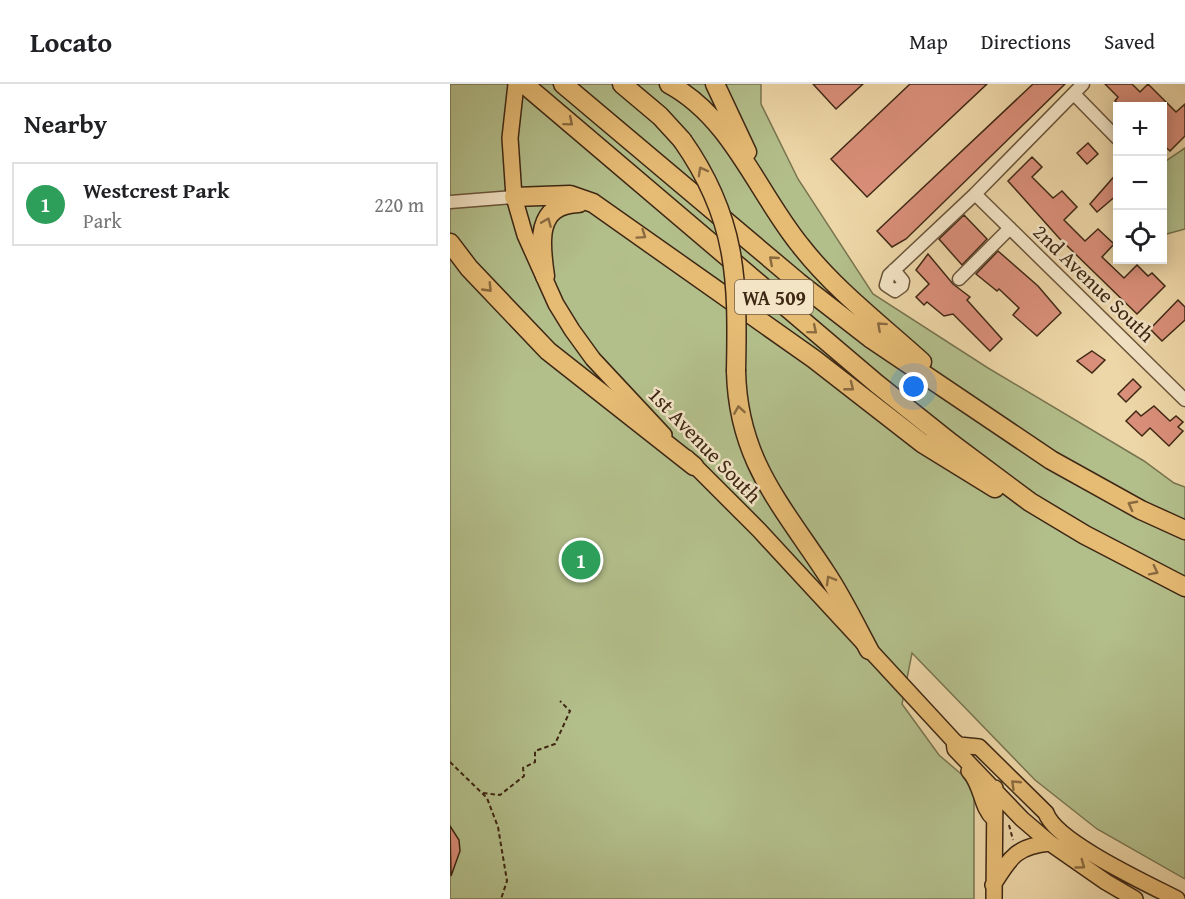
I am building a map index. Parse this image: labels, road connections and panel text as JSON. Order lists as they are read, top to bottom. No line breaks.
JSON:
{"streets":{"highway":["WA 509"],"main road":["1st Avenue South"],"street":["2nd Avenue South"]},"page":{"header":"Locato","nav":["Map","Directions","Saved"],"heading":"Nearby","map_buttons":["+","−"],"list":[{"mark":"1","name":"Westcrest Park","note":"Park","value":"220 m"}],"pins":"1"}}
